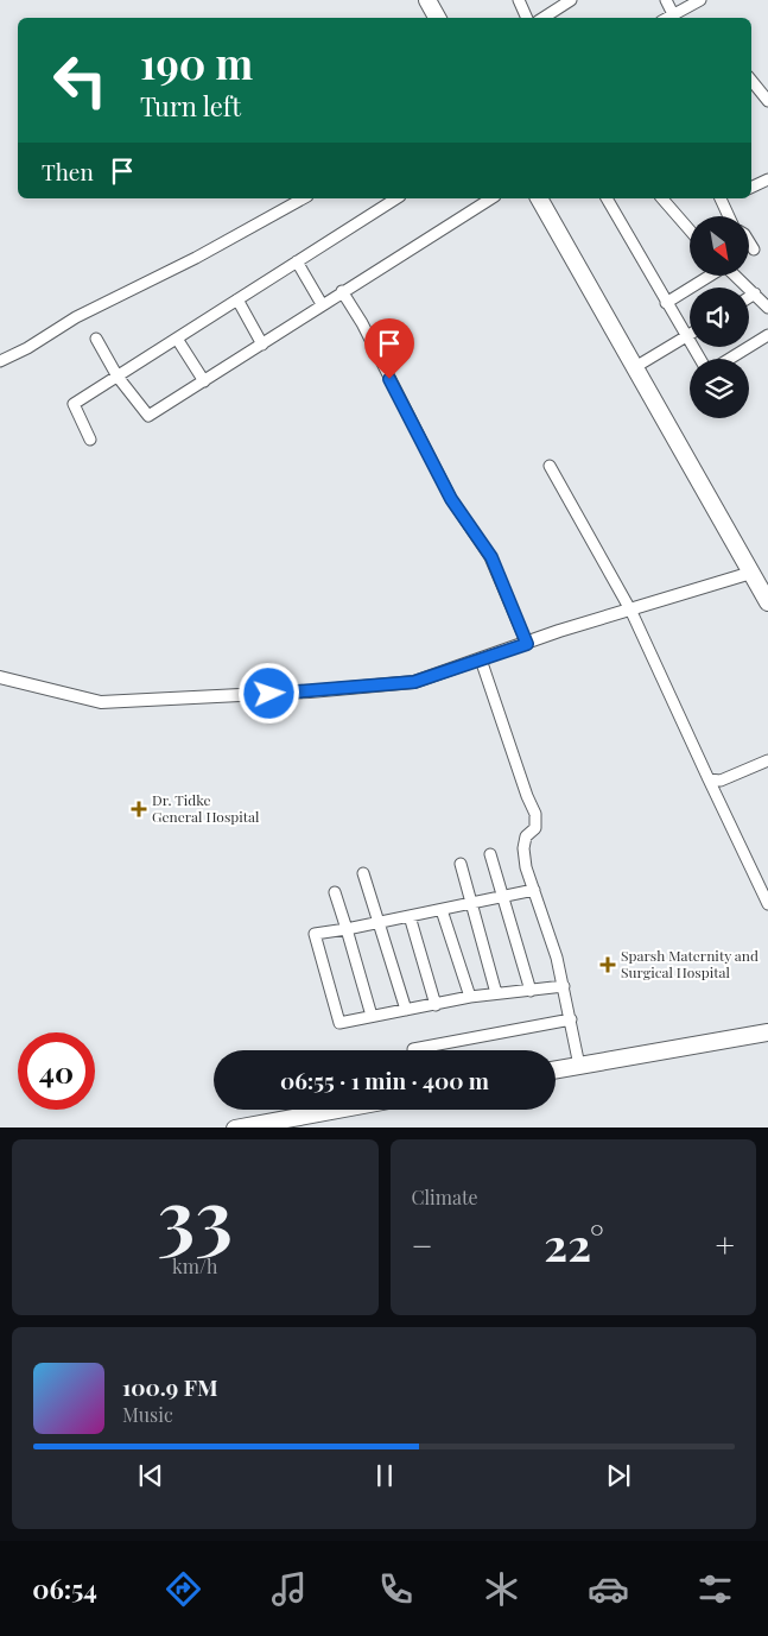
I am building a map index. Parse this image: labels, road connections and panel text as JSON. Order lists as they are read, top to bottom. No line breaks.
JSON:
{"places":{"health":["Dr. Tidke General Hospital","Sparsh Maternity and Surgical Hospital"]},"north":"bottom right","page":{"turn":["190 m","Turn left"],"then":"Then","limit":"40","trip":"06:55 · 1 min · 400 m","tile":[["33","km/h"],"Climate"],"heat":["−","22°","+"],"song":["100.9 FM","Music"],"tabs":"06:54"}}
